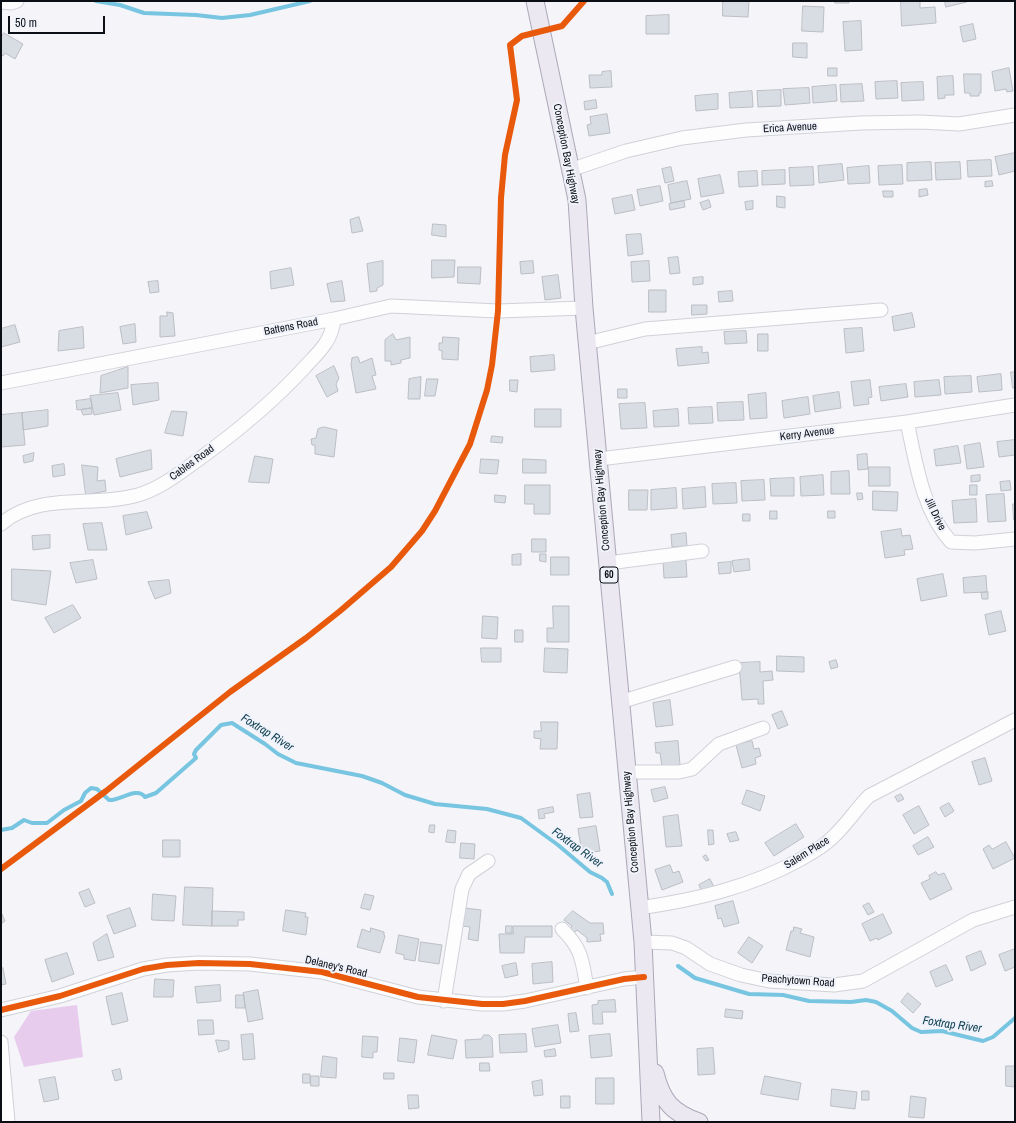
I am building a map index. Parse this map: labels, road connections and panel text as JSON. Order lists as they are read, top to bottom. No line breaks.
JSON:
{"streets":{"main road":["Conception Bay Highway","60"],"street":["Erica Avenue","Battens Road","Kerry Avenue","Cables Road","Jill Drive","Salem Place","Delaney's Road","Peachytown Road"]},"crossings":[["Erica Avenue","Conception Bay Highway"],["Conception Bay Highway","Battens Road"],["Conception Bay Highway","Kerry Avenue"],["Conception Bay Highway","Salem Place"],["Conception Bay Highway","Delaney's Road"],["Conception Bay Highway","Peachytown Road"],["Battens Road","Cables Road"],["Kerry Avenue","Jill Drive"]],"water":["Foxtrap River"],"scale_bar":"50 m"}
